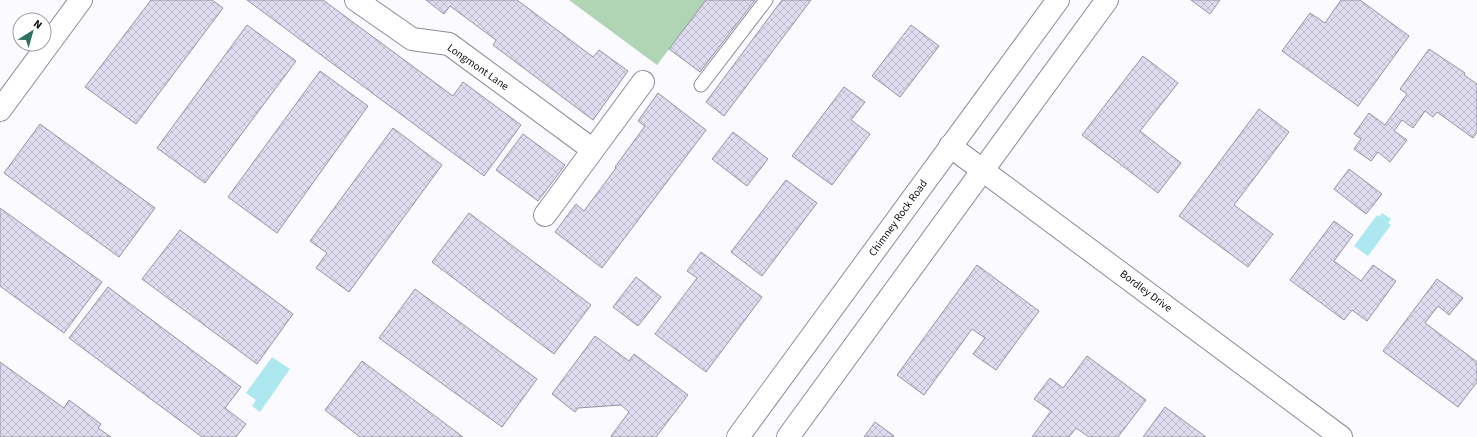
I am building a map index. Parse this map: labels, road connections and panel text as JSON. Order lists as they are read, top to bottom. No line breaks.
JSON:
{"streets":{"main road":["Longmont Lane","Chimney Rock Road","Bordley Drive"]},"crossings":[["Chimney Rock Road","Bordley Drive"]],"north":"top right"}
